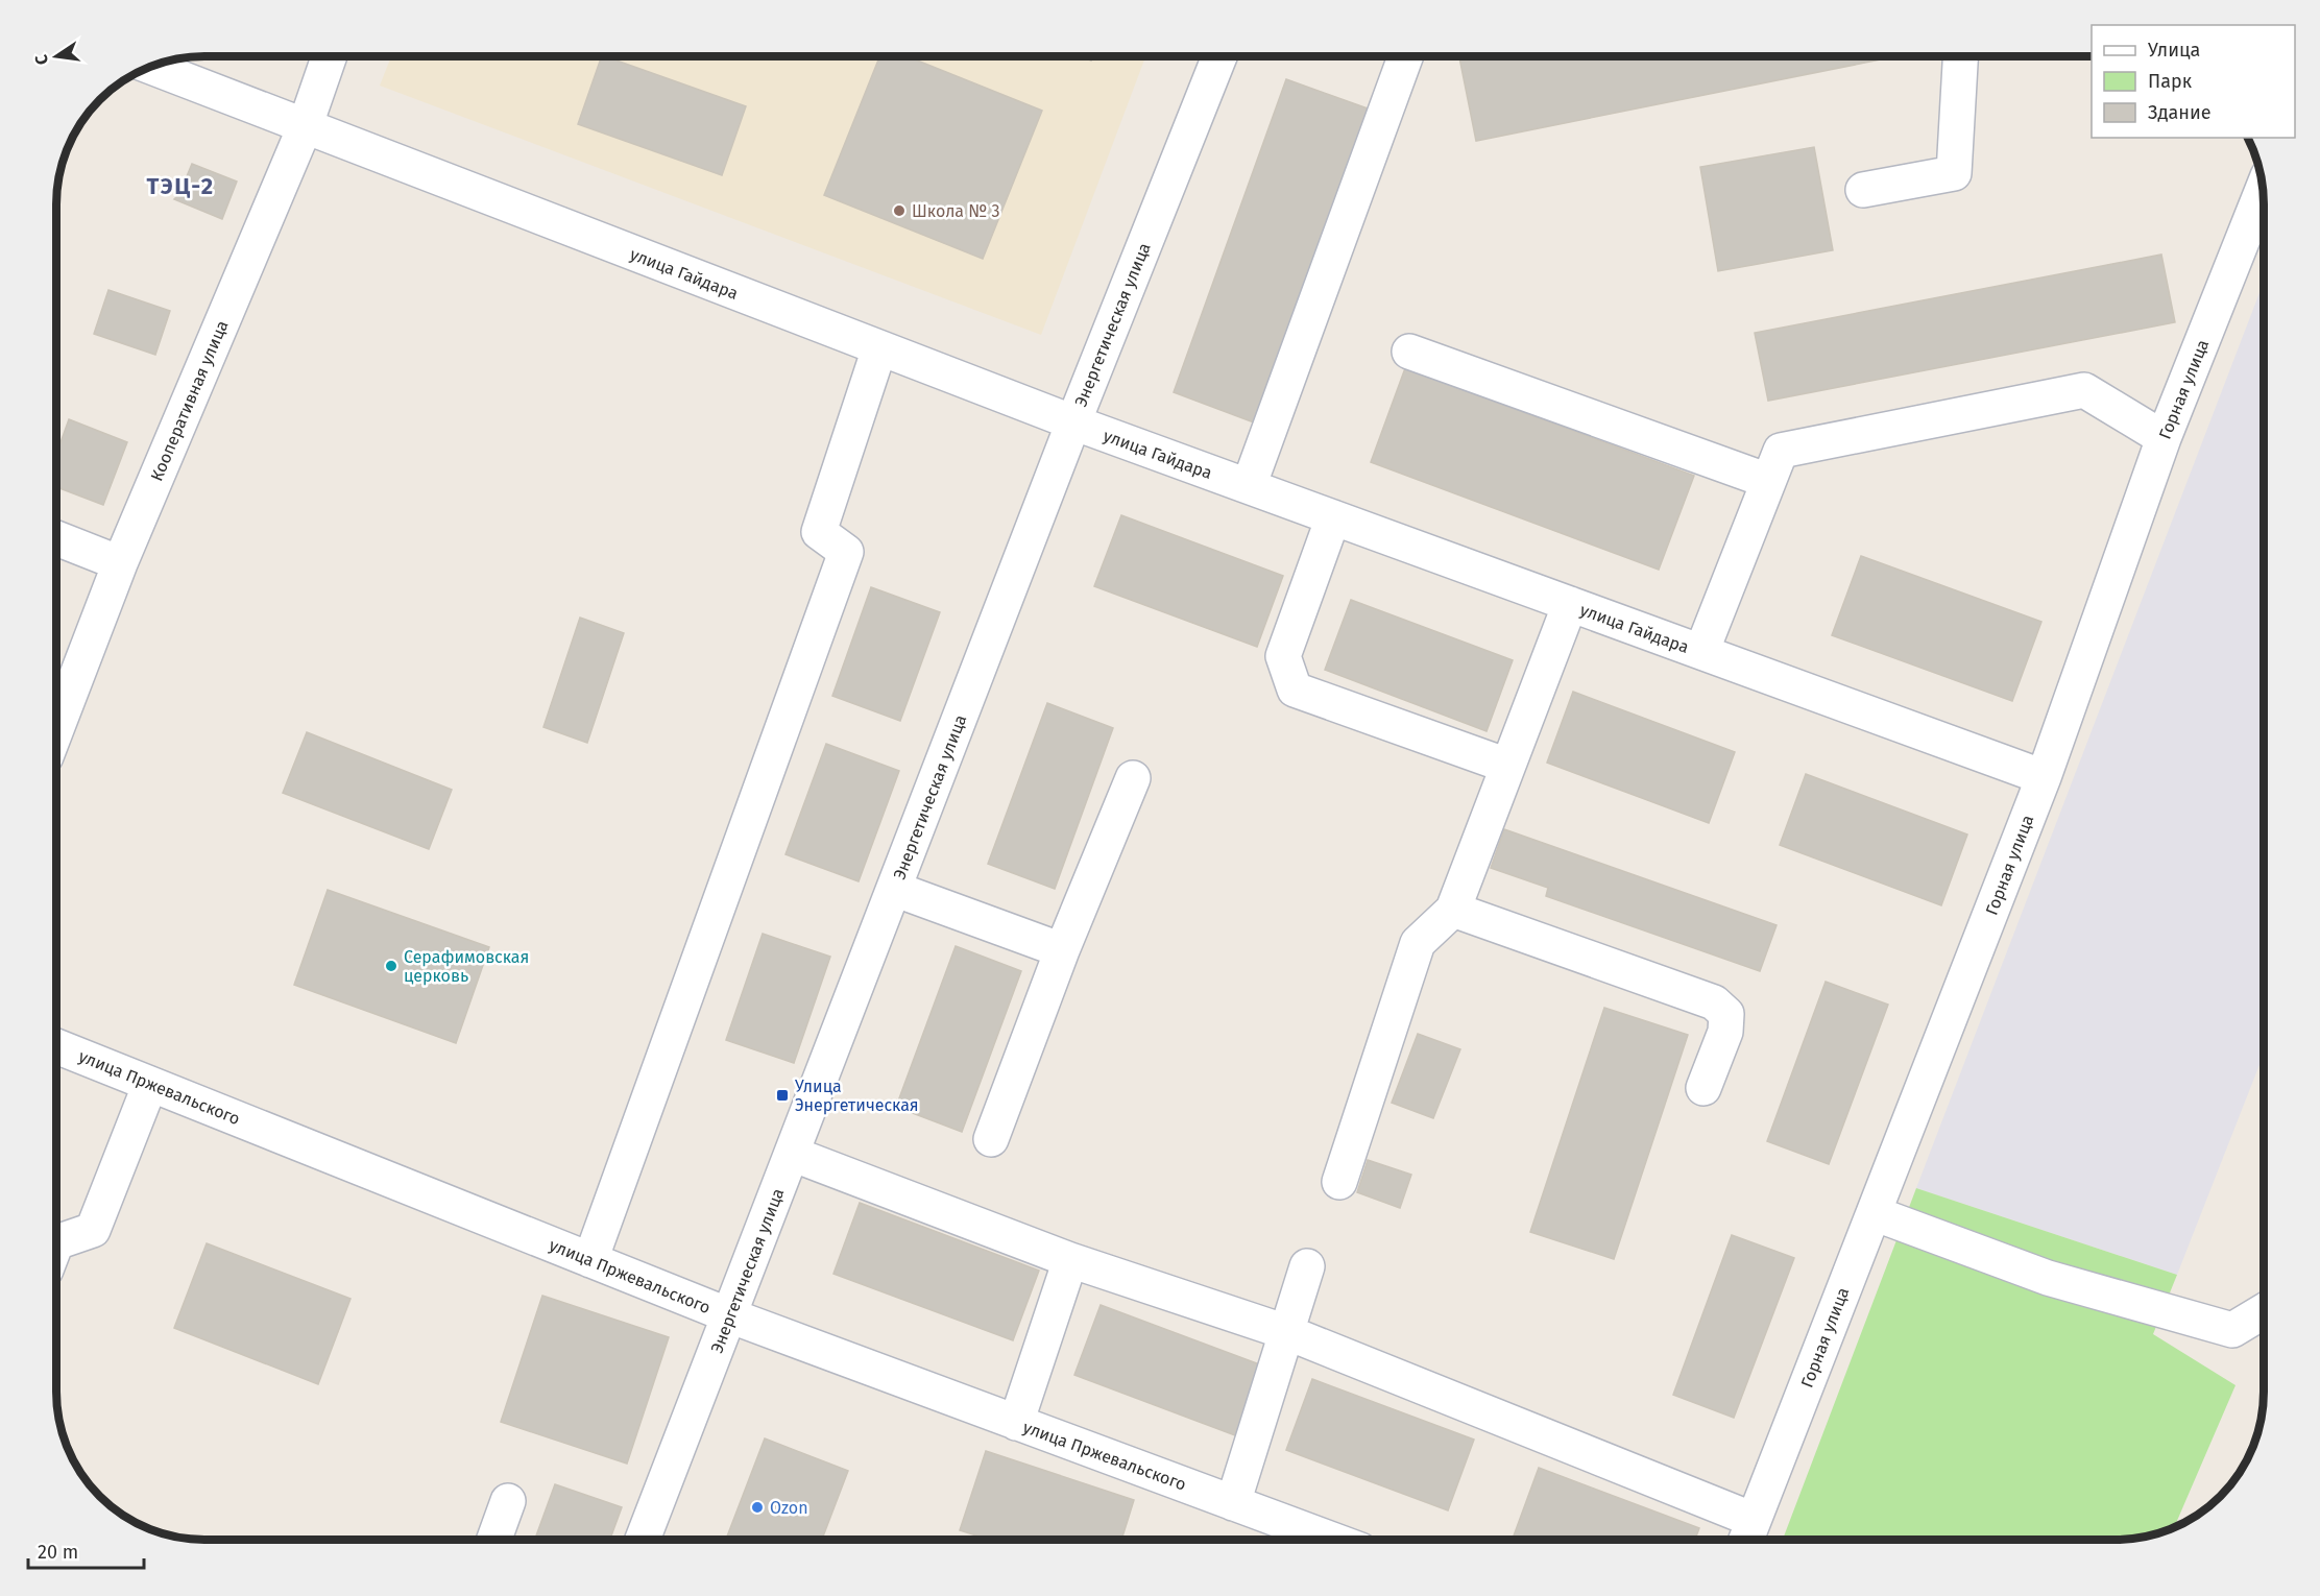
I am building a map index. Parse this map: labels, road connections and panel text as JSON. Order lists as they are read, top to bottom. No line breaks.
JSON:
{"streets":{"street":["улица Гайдара","Энергетическая улица","Горная улица","Кооперативная улица","улица Пржевальского"]},"crossings":[["улица Гайдара","Энергетическая улица"],["улица Гайдара","Горная улица"],["улица Гайдара","Кооперативная улица"],["Энергетическая улица","улица Пржевальского"]],"districts":["ТЭЦ-2"],"places":{"other":["Школа № 3","Серафимовская церковь","Ozon"],"transit":["Улица Энергетическая"]},"legend":["Улица","Парк","Здание"],"scale_bar":"20 m","north":"left"}
